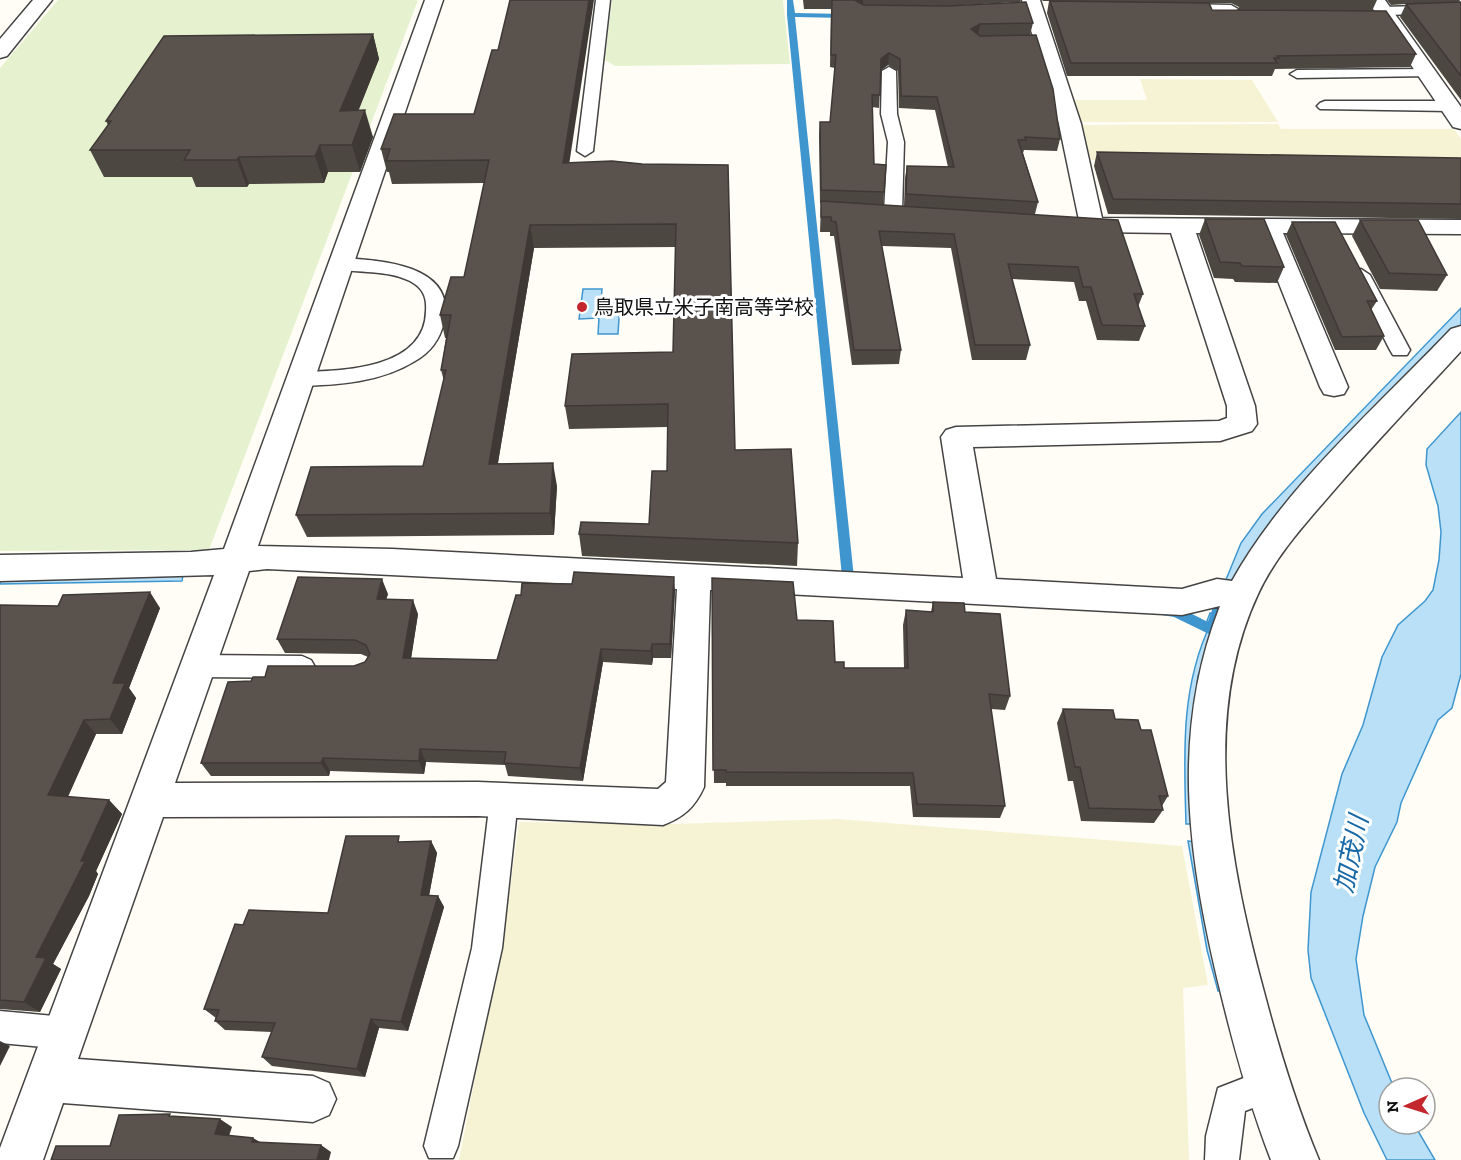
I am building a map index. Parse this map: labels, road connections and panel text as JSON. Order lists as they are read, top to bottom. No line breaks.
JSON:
{"water":["加茂川"],"places":["鳥取県立米子南高等学校"],"north":"left"}
